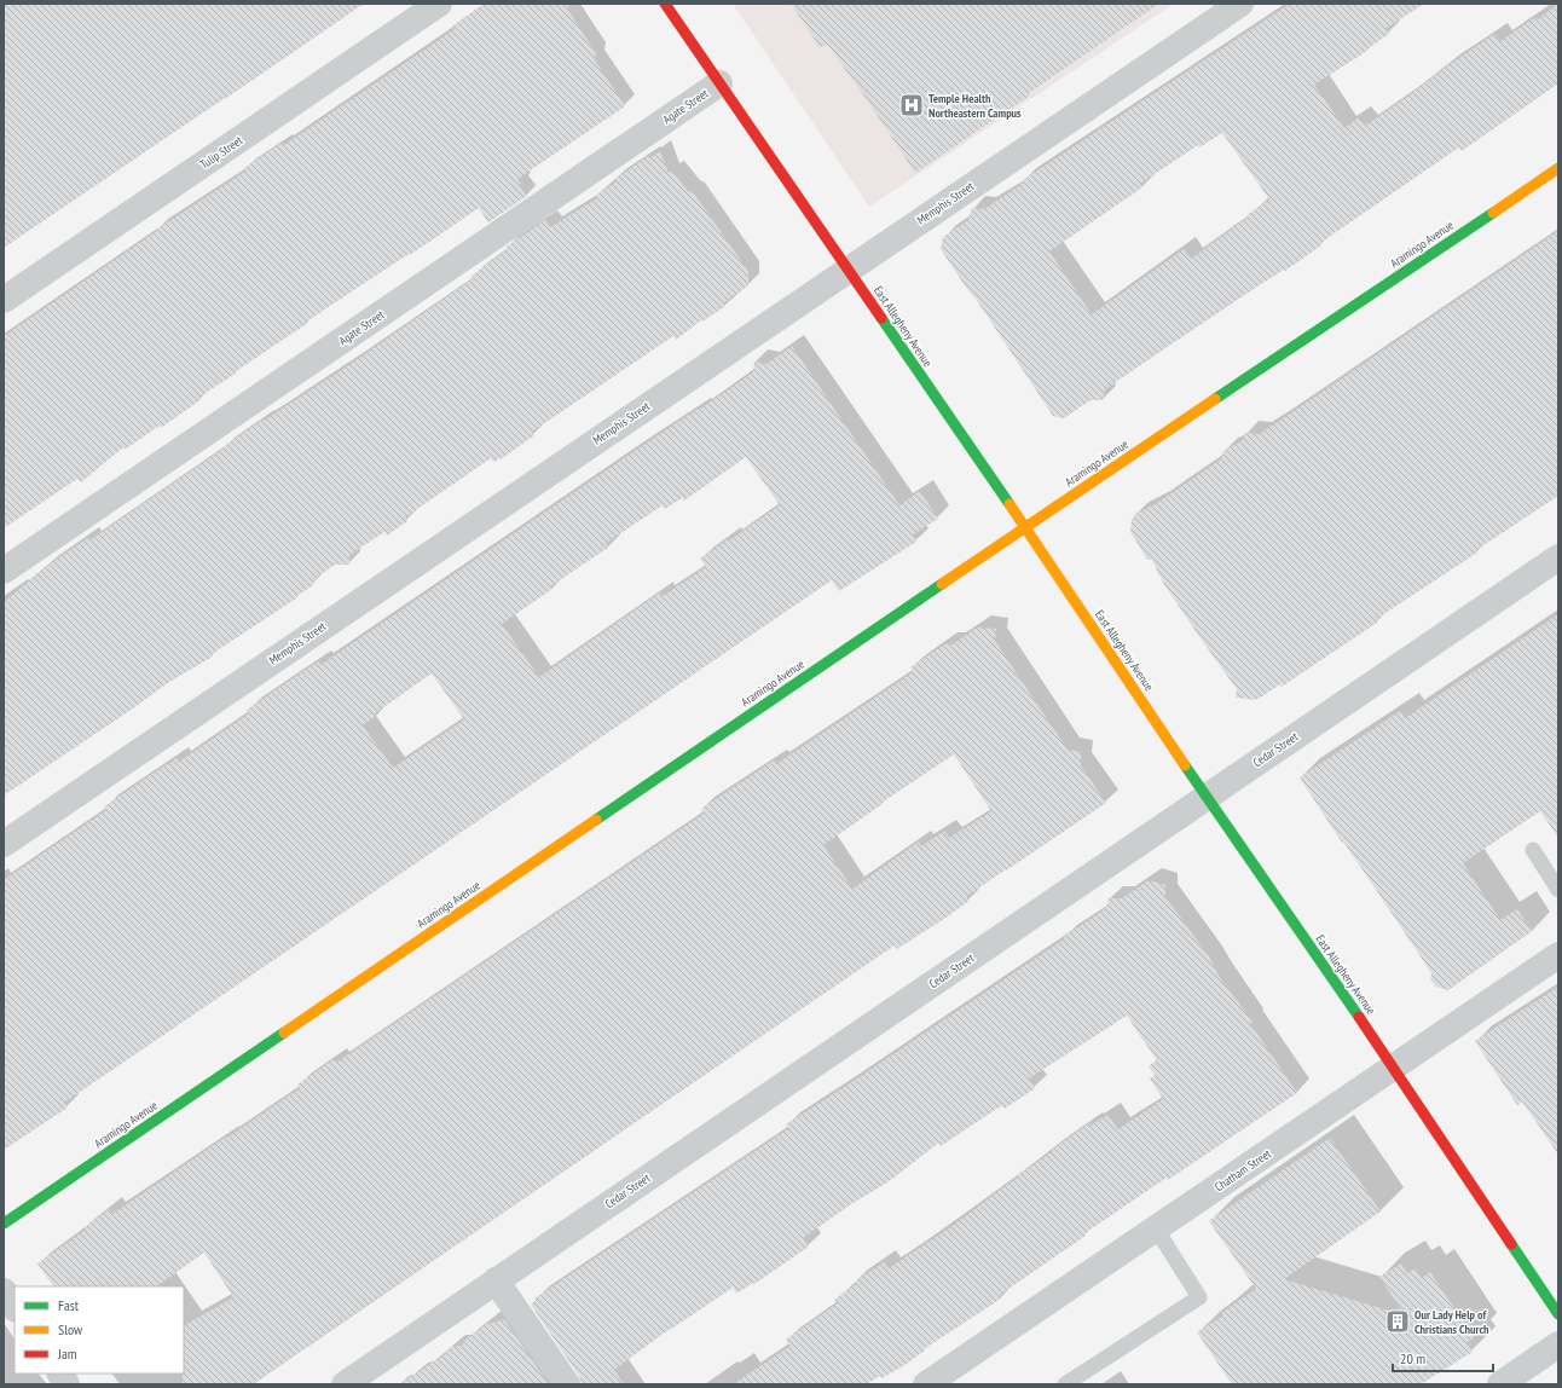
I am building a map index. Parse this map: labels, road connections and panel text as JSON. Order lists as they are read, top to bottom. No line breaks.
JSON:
{"streets":{"main road":["Aramingo Avenue","East Allegheny Avenue"],"street":["Agate Street","Tulip Street","Memphis Street","Cedar Street","Chatham Street"]},"crossings":[["Agate Street","East Allegheny Avenue"],["Memphis Street","East Allegheny Avenue"],["Aramingo Avenue","East Allegheny Avenue"],["East Allegheny Avenue","Cedar Street"],["East Allegheny Avenue","Chatham Street"]],"places":{"hospital":["Temple Health Northeastern Campus"],"building":["Our Lady Help of Christians Church"]},"legend":["Fast","Slow","Jam"],"scale_bar":"20 m"}
